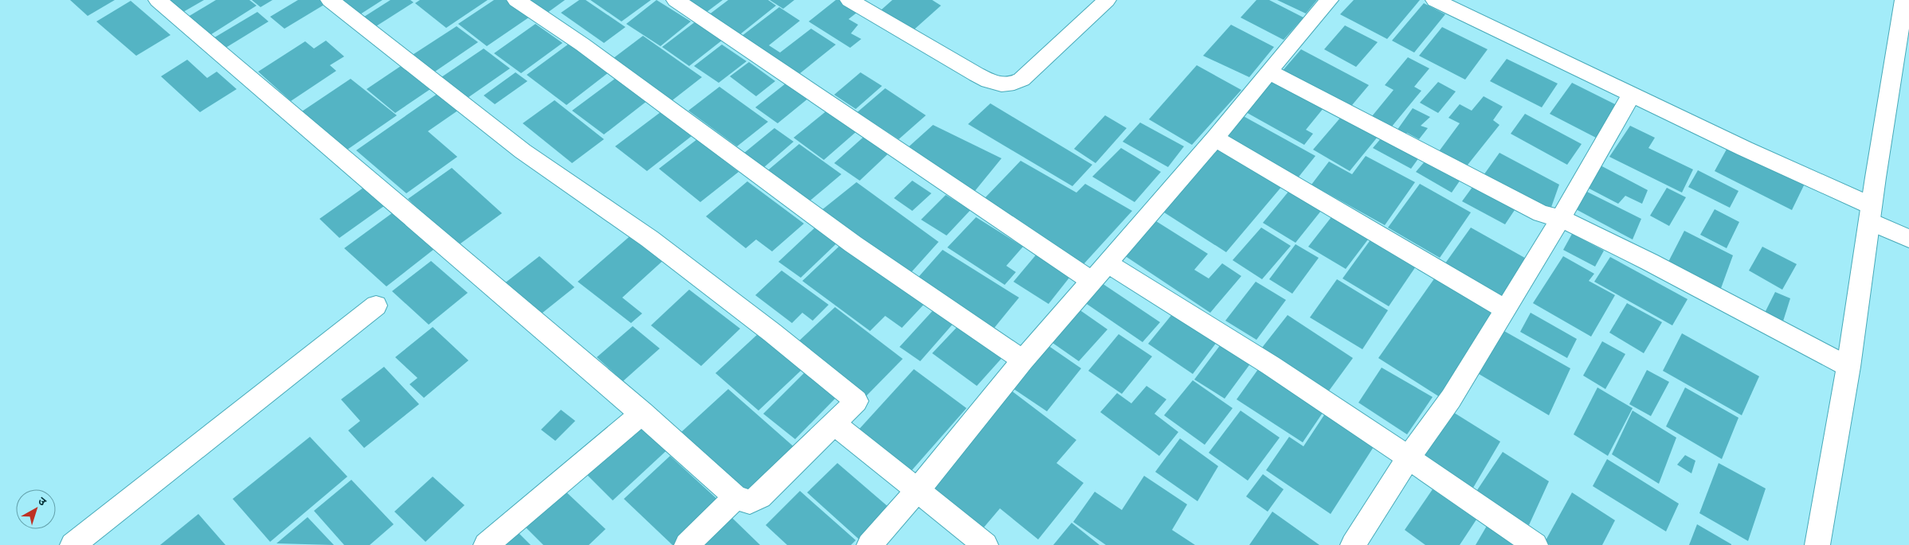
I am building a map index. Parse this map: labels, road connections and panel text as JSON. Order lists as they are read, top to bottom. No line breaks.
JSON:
{"north":"top right"}
